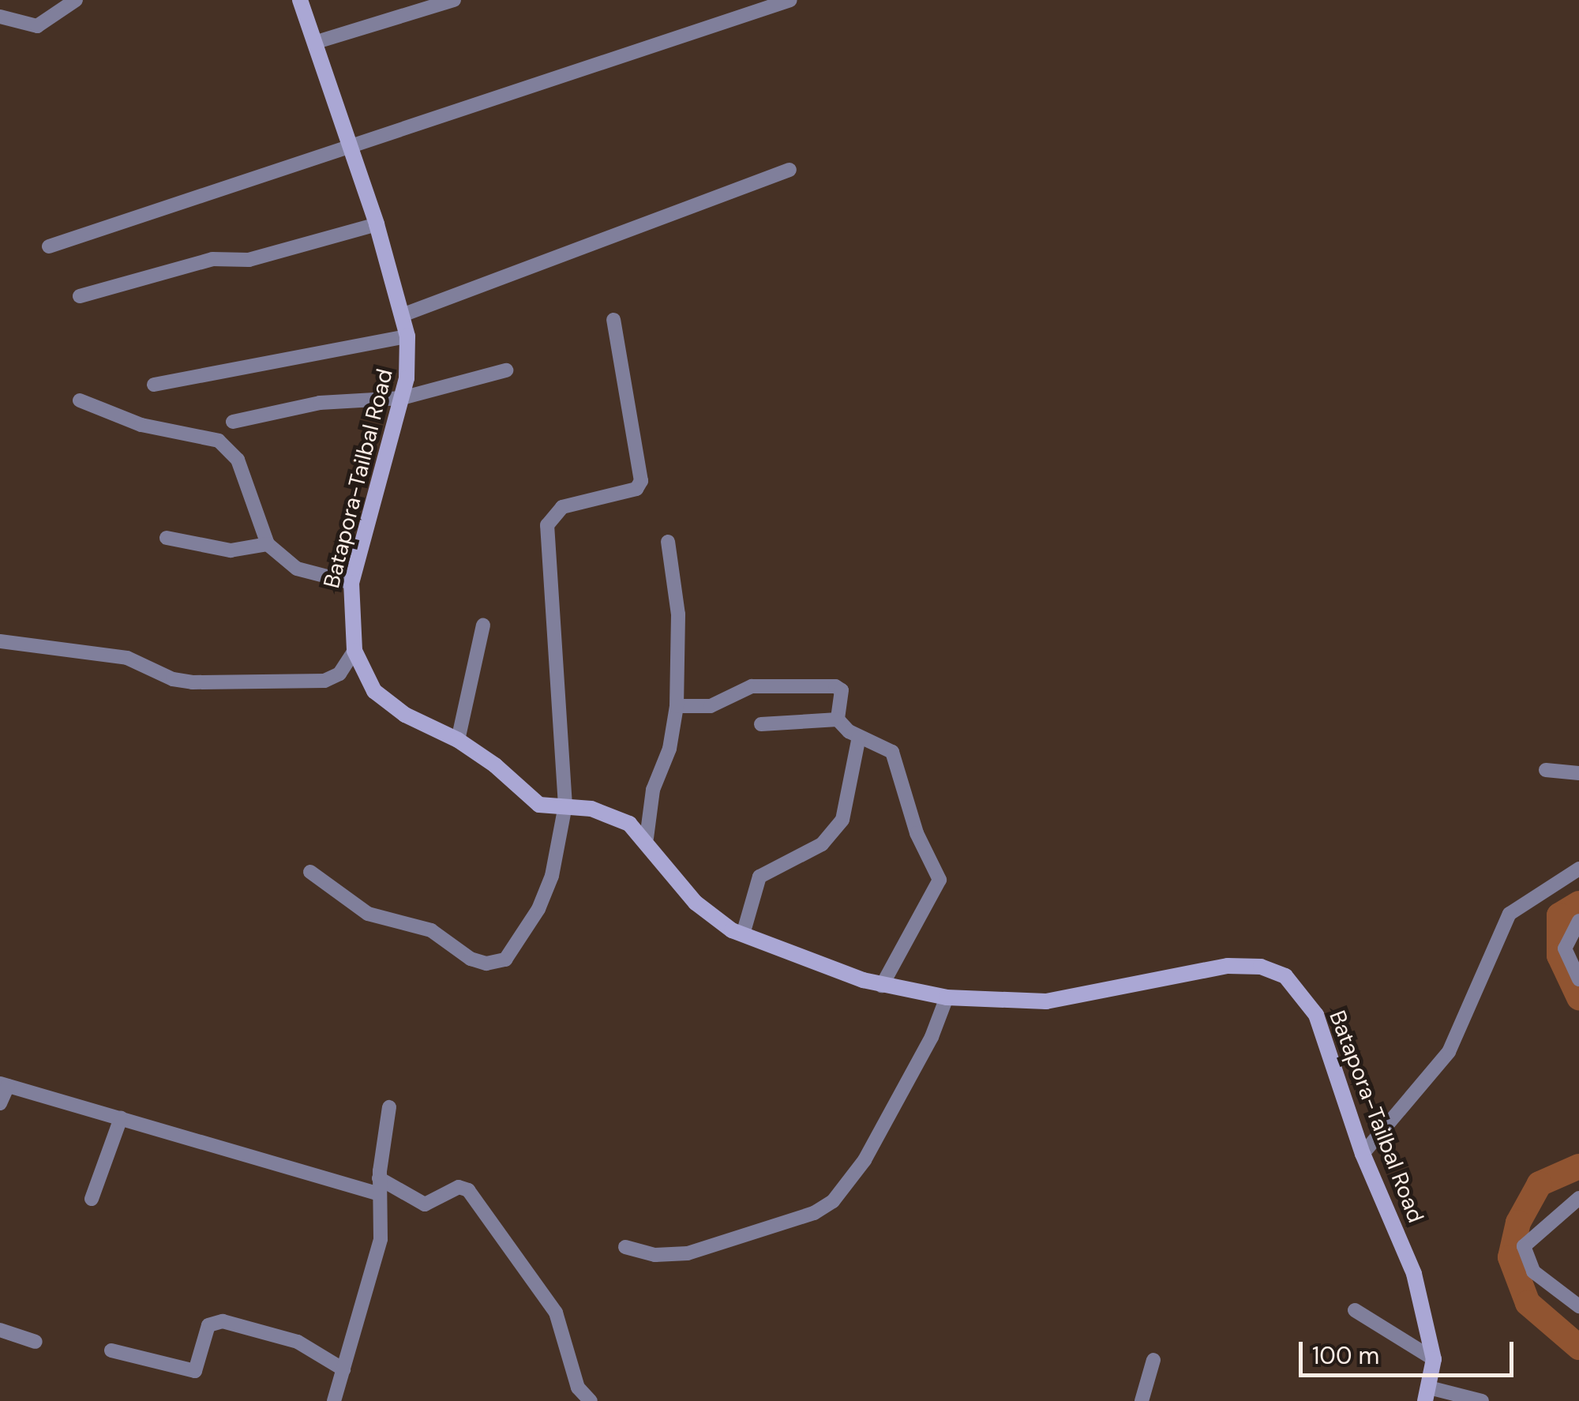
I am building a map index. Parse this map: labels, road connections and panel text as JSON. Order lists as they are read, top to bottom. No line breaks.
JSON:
{"streets":{"main road":["Batapora-Tailbal Road"]},"scale_bar":"100 m"}
